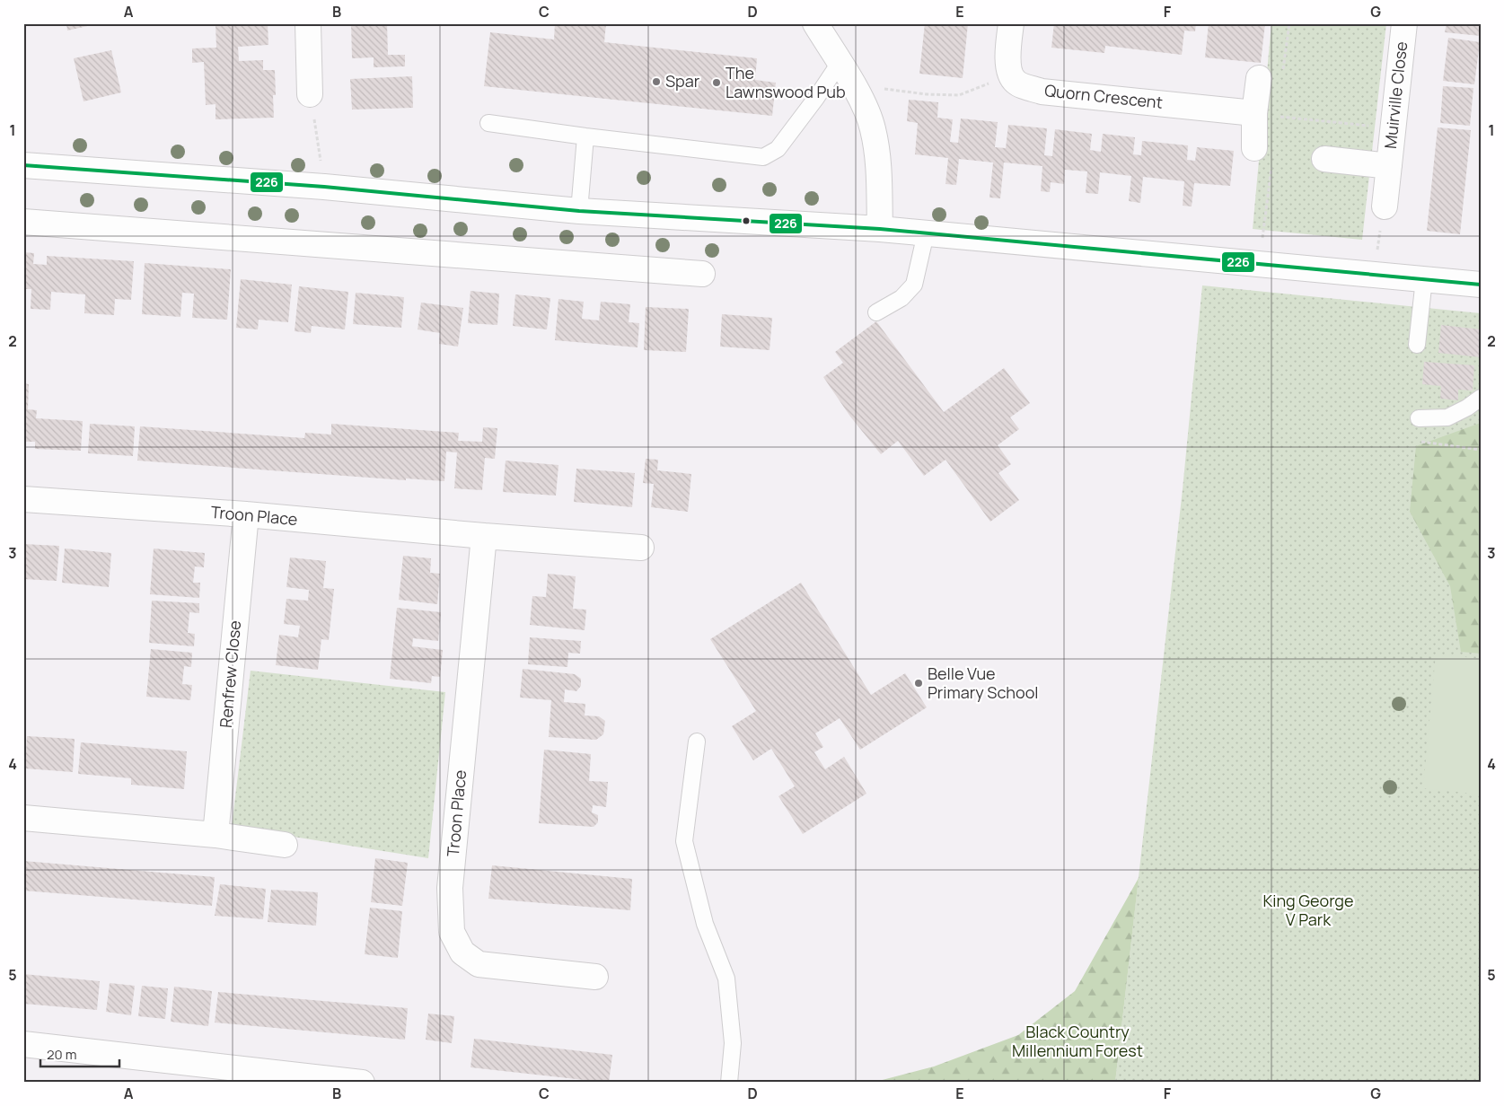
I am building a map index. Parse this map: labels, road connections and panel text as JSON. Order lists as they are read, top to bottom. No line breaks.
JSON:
{"streets":{"street":["Muirville Close","Quorn Crescent","Troon Place","Renfrew Close"]},"crossings":[["Troon Place","Renfrew Close"]],"parks":["King George V Park","Black Country Millennium Forest"],"places":["Spar","The Lawnswood Pub","Belle Vue Primary School"],"lines":["transit line 226"],"scale_bar":"20 m","grid":{"columns":["A","B","C","D","E","F","G"],"rows":["1","2","3","4","5"]}}
